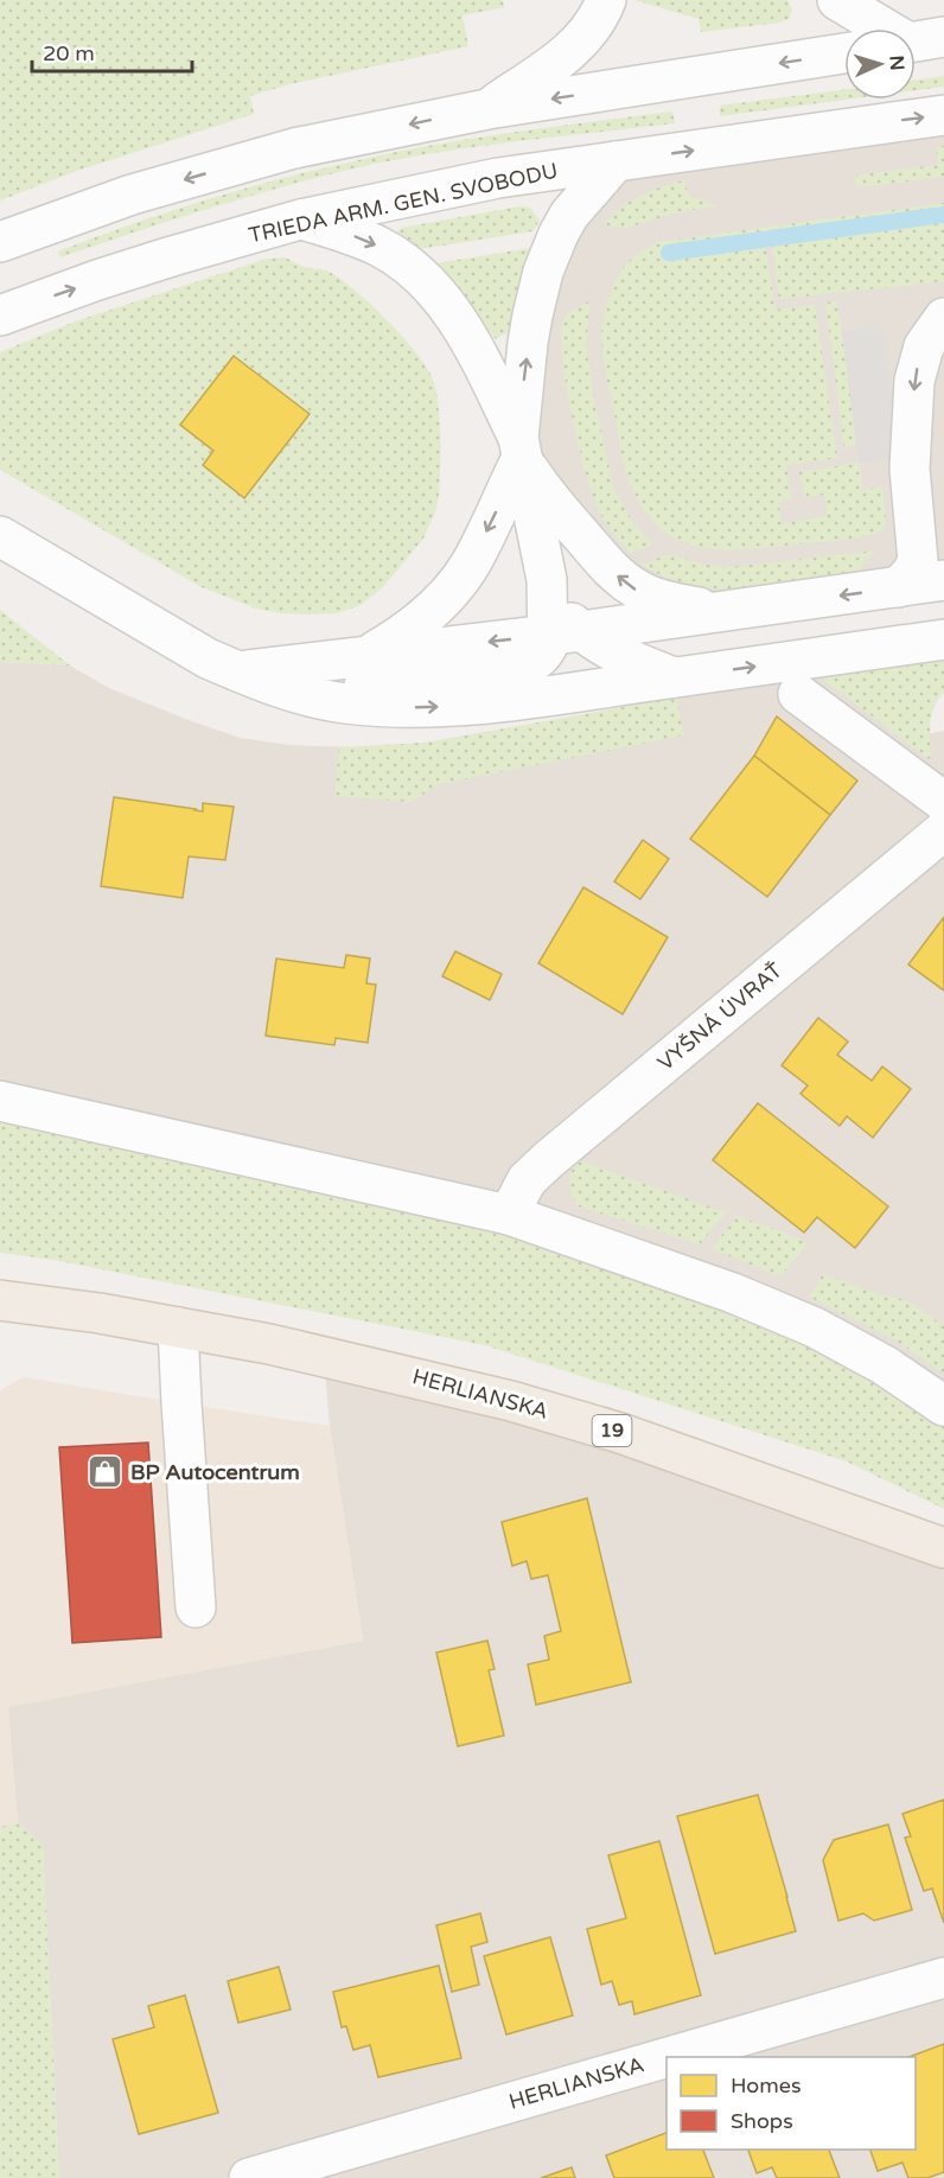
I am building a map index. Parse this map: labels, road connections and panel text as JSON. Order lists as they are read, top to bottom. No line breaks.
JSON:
{"streets":{"main road":["HERLIANSKA","19"],"street":["TRIEDA ARM. GEN. SVOBODU","VYŠNÁ ÚVRAŤ"]},"places":{"shop":["BP Autocentrum"]},"legend":["Homes","Shops"],"scale_bar":"20 m","north":"right"}
